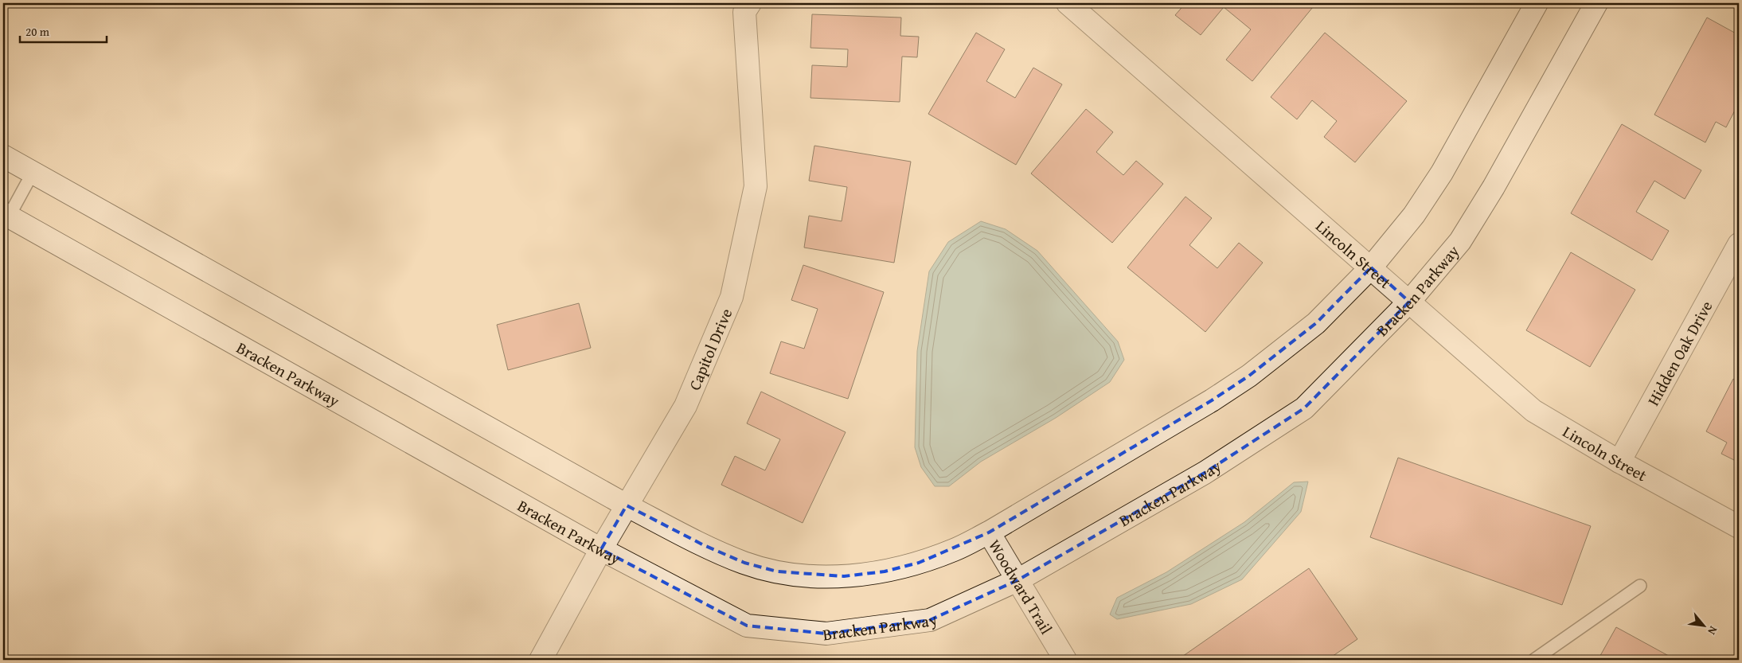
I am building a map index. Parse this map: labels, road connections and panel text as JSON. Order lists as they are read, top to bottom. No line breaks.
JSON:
{"streets":{"street":["Lincoln Street","Bracken Parkway","Capitol Drive","Hidden Oak Drive","Woodward Trail"]},"crossings":[["Lincoln Street","Bracken Parkway"],["Lincoln Street","Hidden Oak Drive"],["Bracken Parkway","Capitol Drive"],["Bracken Parkway","Woodward Trail"]],"scale_bar":"20 m","north":"bottom right"}
